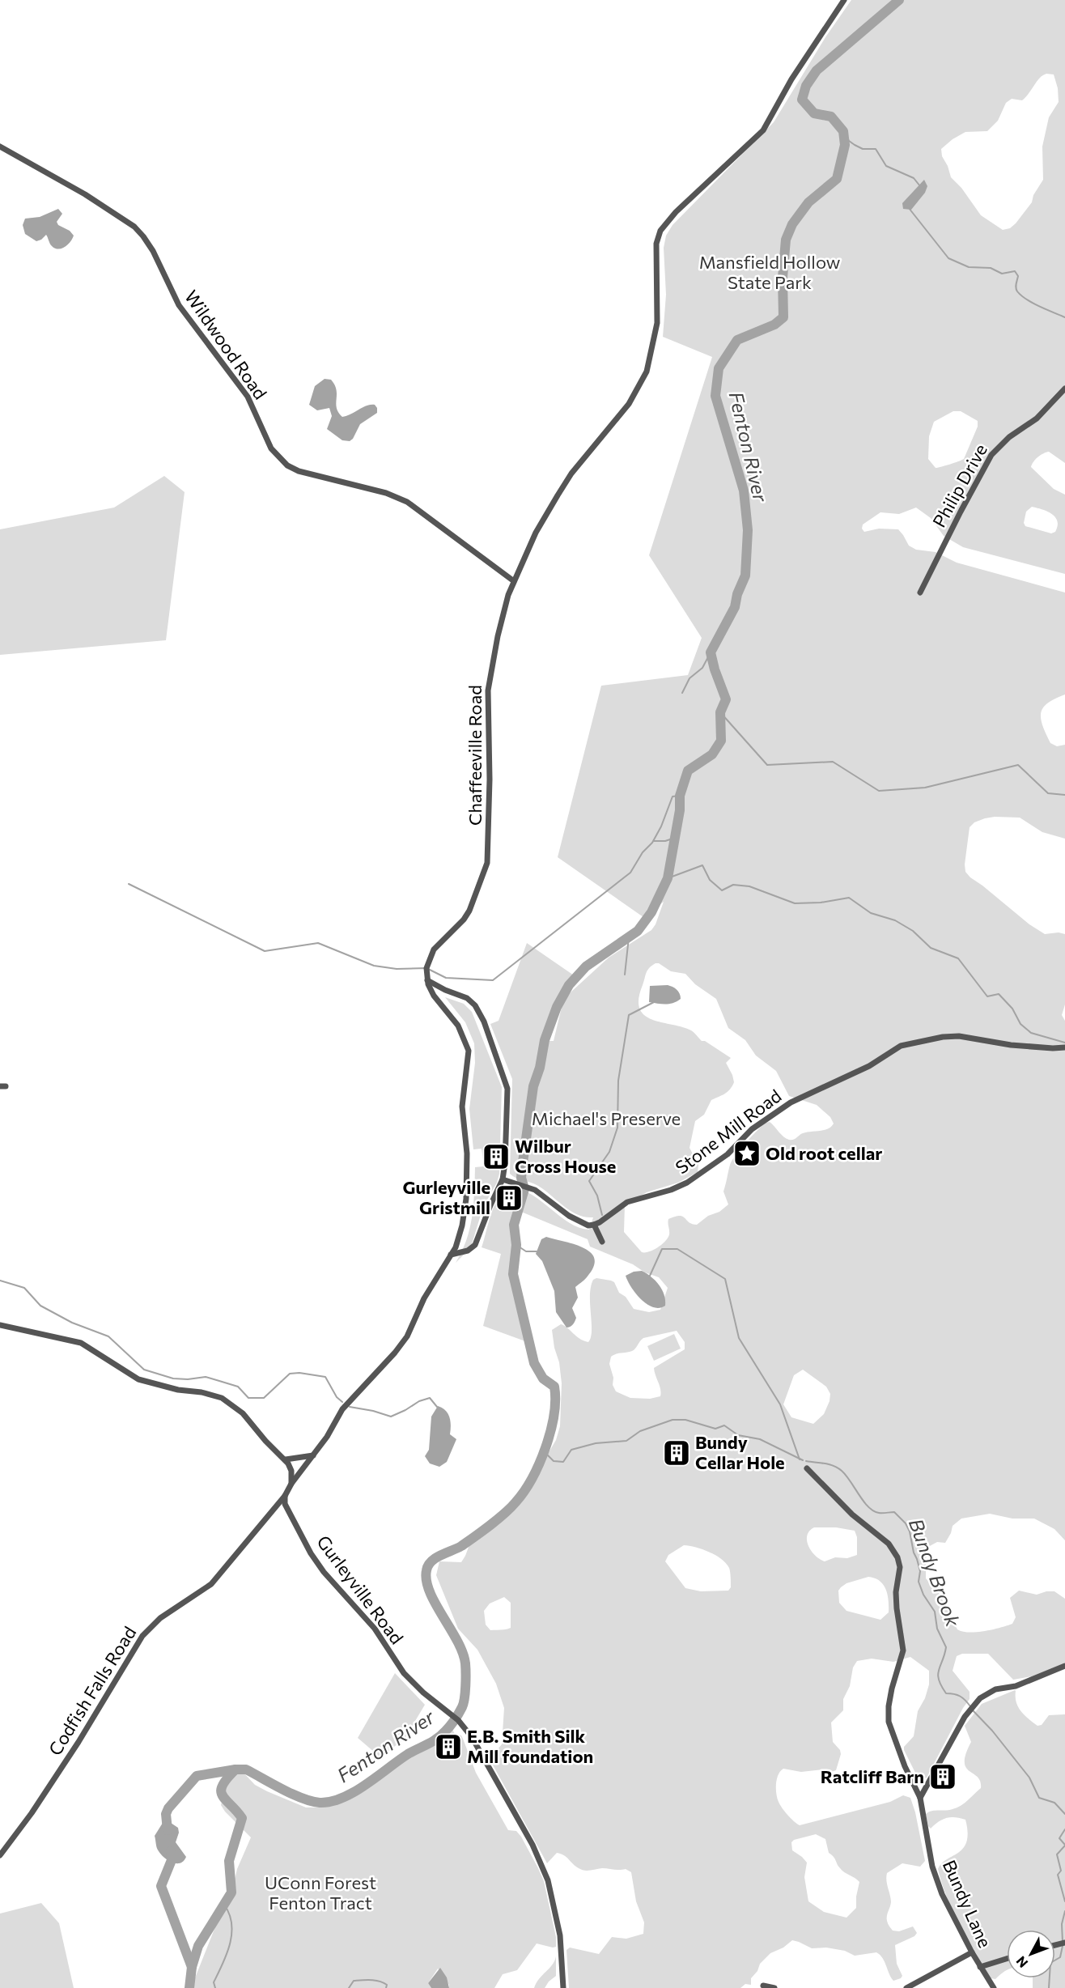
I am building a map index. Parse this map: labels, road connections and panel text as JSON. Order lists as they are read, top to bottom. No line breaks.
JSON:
{"streets":{"street":["Wildwood Road","Philip Drive","Chaffeeville Road","Stone Mill Road","Gurleyville Road","Codfish Falls Road","Bundy Lane"]},"crossings":[["Wildwood Road","Chaffeeville Road"],["Gurleyville Road","Codfish Falls Road"]],"water":["Fenton River","Bundy Brook"],"parks":["Mansfield Hollow State Park","Michael's Preserve","UConn Forest Fenton Tract"],"places":{"place":["Old root cellar"],"building":["Wilbur Cross House","Gurleyville Gristmill","Bundy Cellar Hole","E.B. Smith Silk Mill foundation","Ratcliff Barn"]},"north":"bottom left"}
